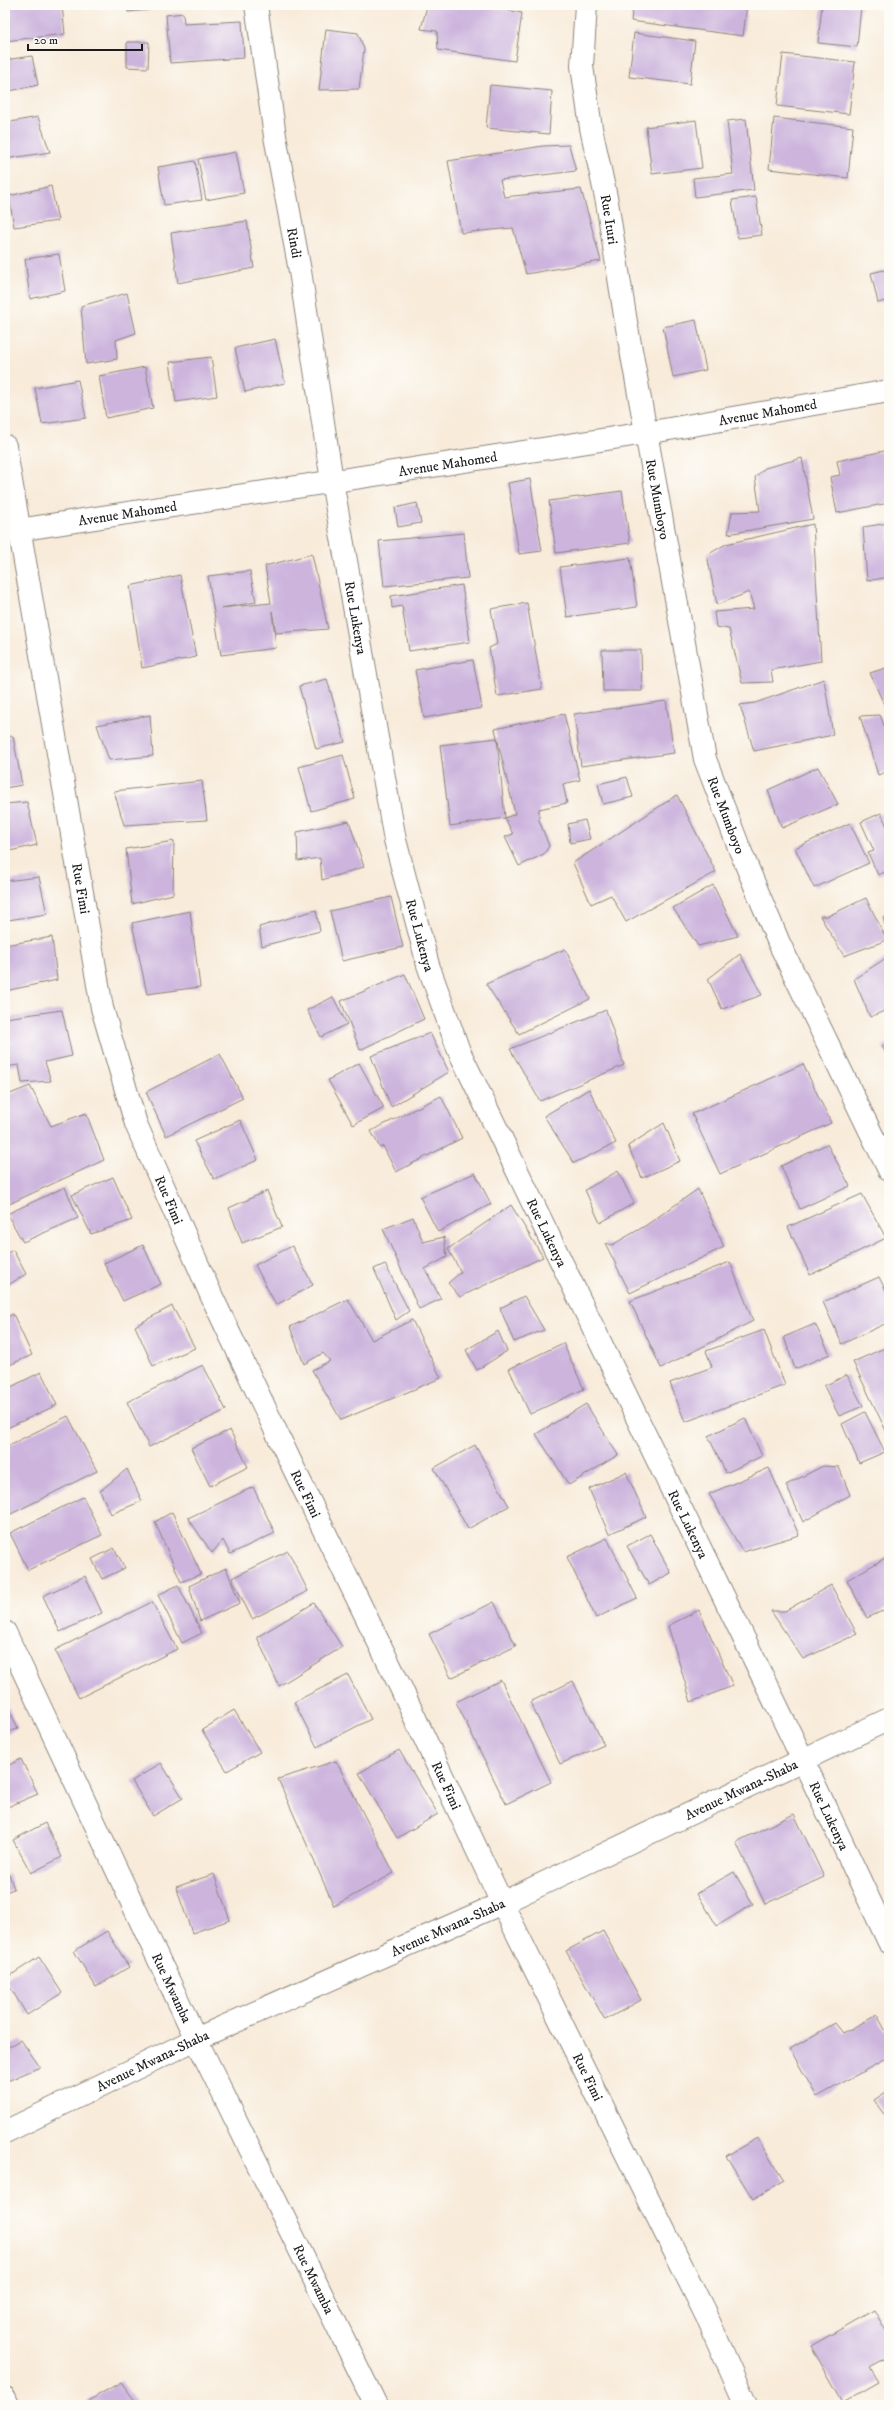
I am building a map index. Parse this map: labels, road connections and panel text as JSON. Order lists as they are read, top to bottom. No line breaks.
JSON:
{"streets":{"street":["Rue Ituri","Rindi","Avenue Mahomed","Rue Mumboyo","Rue Lukenya","Rue Fimi","Avenue Mwana-Shaba","Rue Mwamba"]},"crossings":[["Rue Ituri","Avenue Mahomed"],["Rue Ituri","Rue Mumboyo"],["Rindi","Avenue Mahomed"],["Rindi","Rue Lukenya"],["Avenue Mahomed","Rue Mumboyo"],["Avenue Mahomed","Rue Lukenya"],["Avenue Mahomed","Rue Fimi"],["Rue Lukenya","Avenue Mwana-Shaba"],["Rue Fimi","Avenue Mwana-Shaba"],["Avenue Mwana-Shaba","Rue Mwamba"]],"scale_bar":"20 m"}
